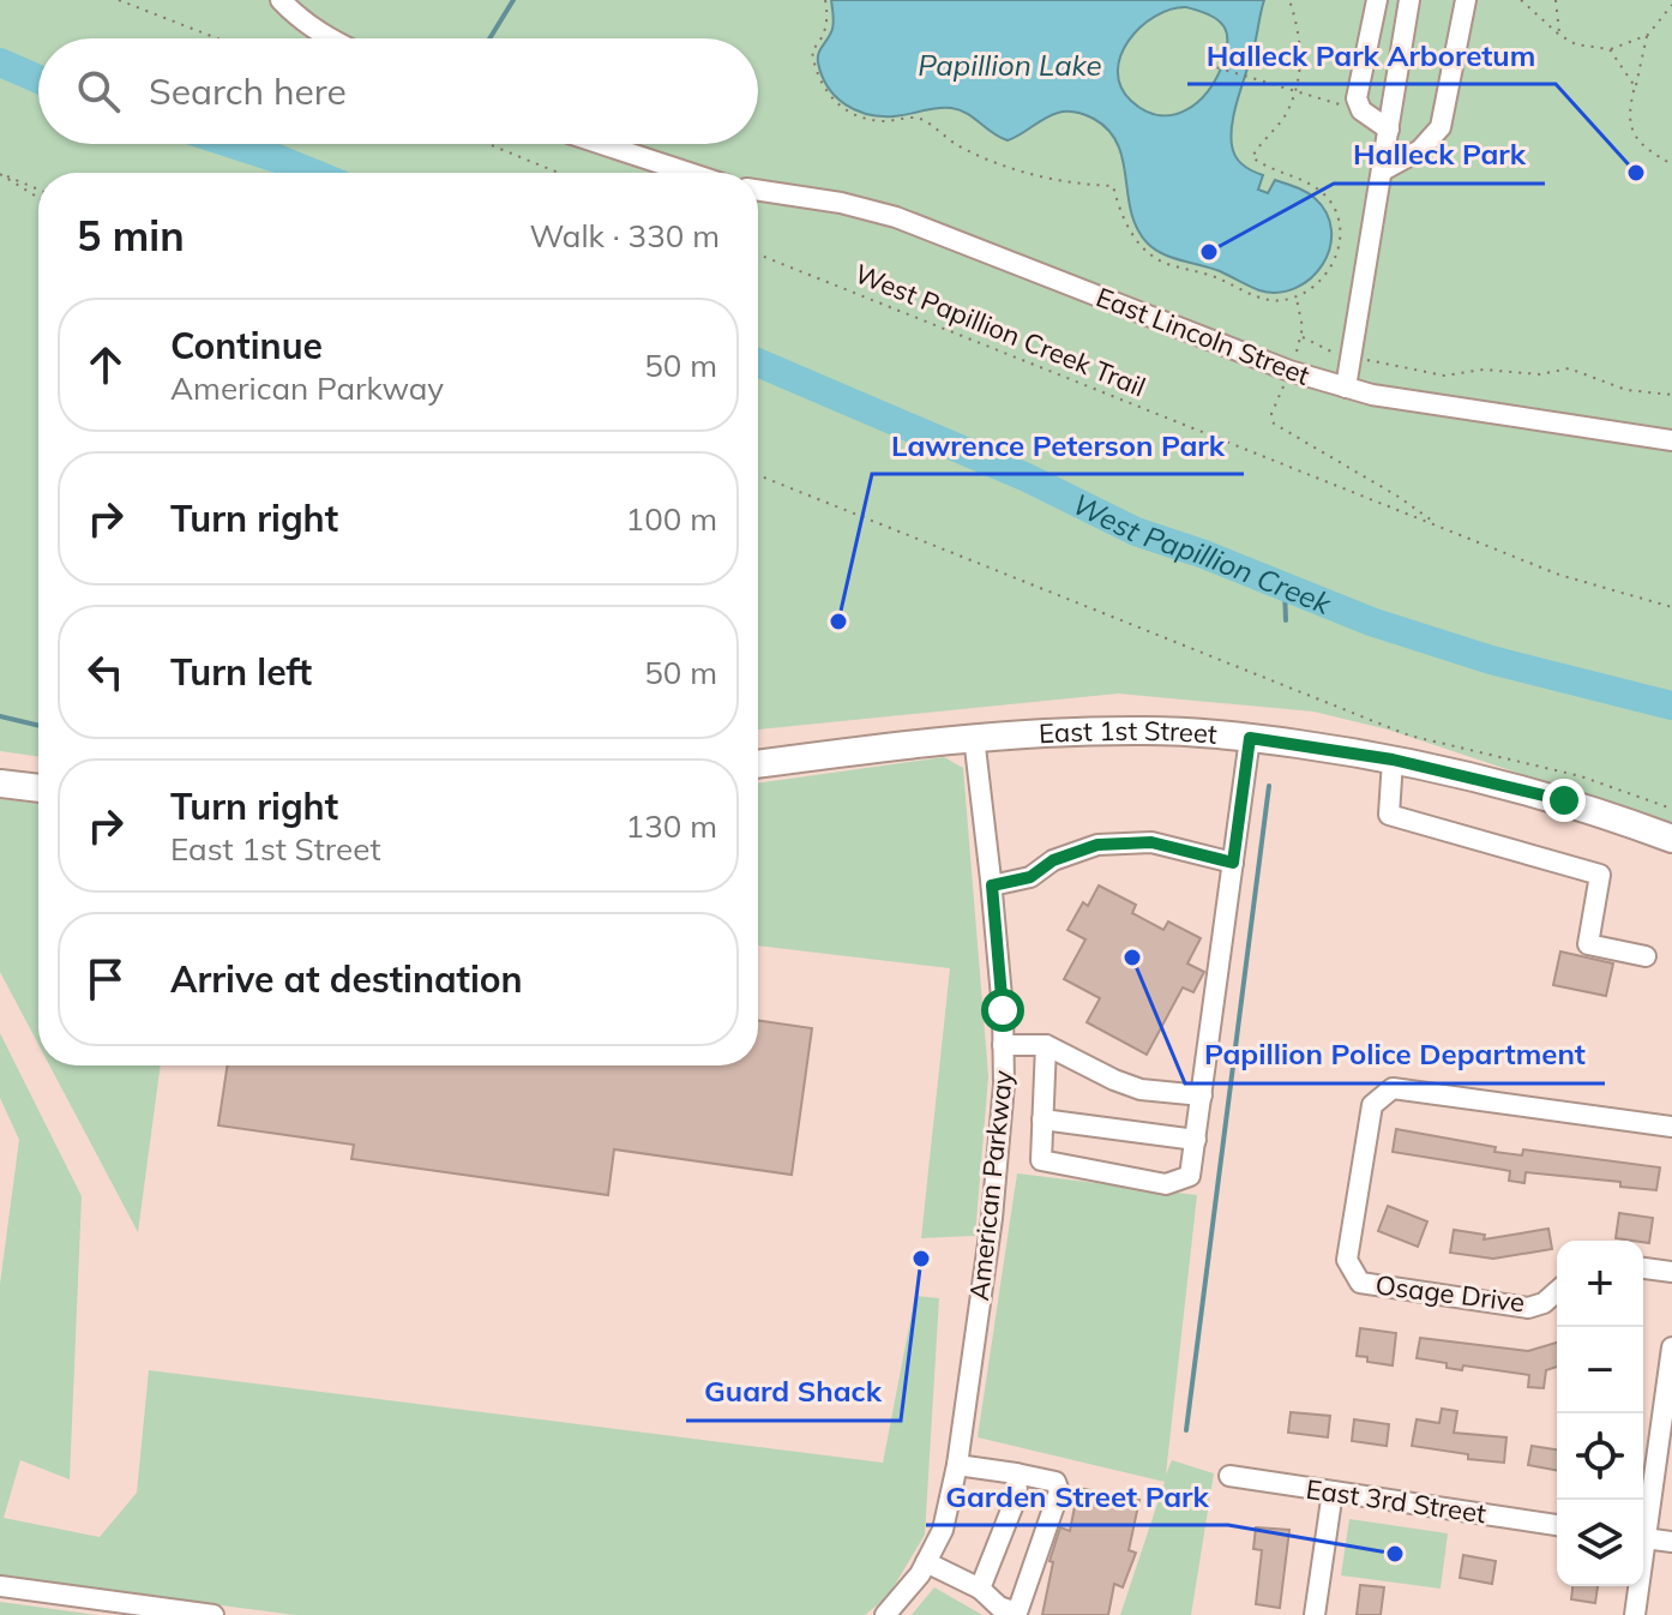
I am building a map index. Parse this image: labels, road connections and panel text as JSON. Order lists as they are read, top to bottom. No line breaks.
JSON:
{"streets":{"main road":["East 1st Street"],"street":["East Lincoln Street","American Parkway","Osage Drive","East 3rd Street"],"path":["West Papillion Creek Trail"]},"crossings":[["East 1st Street","American Parkway"]],"water":["Papillion Lake","West Papillion Creek"],"places":["Halleck Park Arboretum","Halleck Park","Lawrence Peterson Park","Papillion Police Department","Guard Shack","Garden Street Park"],"page":{"search":"Search here","heading":["5 min","Walk · 330 m"],"list":[["Continue","American Parkway","50 m"],["Turn right","100 m"],["Turn left","50 m"],["Turn right","East 1st Street","130 m"],"Arrive at destination"],"map_buttons":["+","−"]}}
